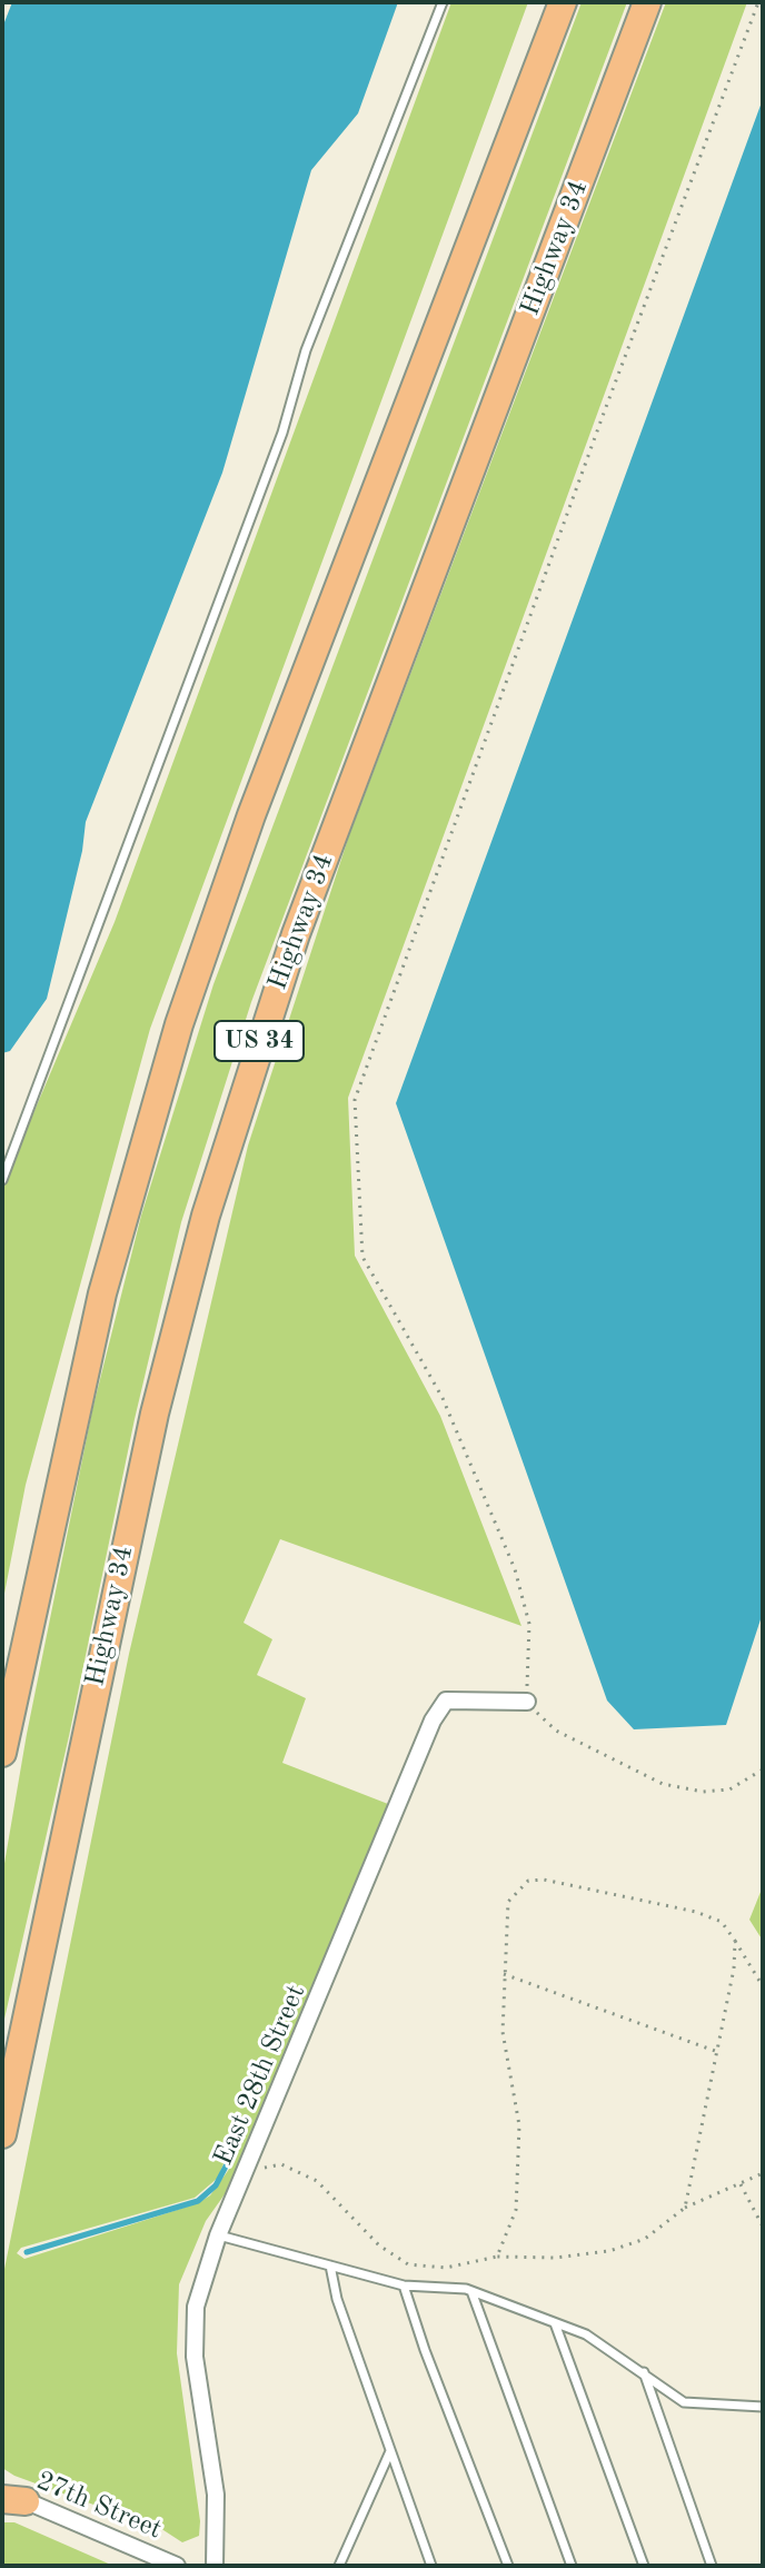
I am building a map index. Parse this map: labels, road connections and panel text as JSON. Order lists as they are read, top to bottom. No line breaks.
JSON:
{"streets":{"highway":["Highway 34","US 34"],"street":["East 28th Street","27th Street"]}}
